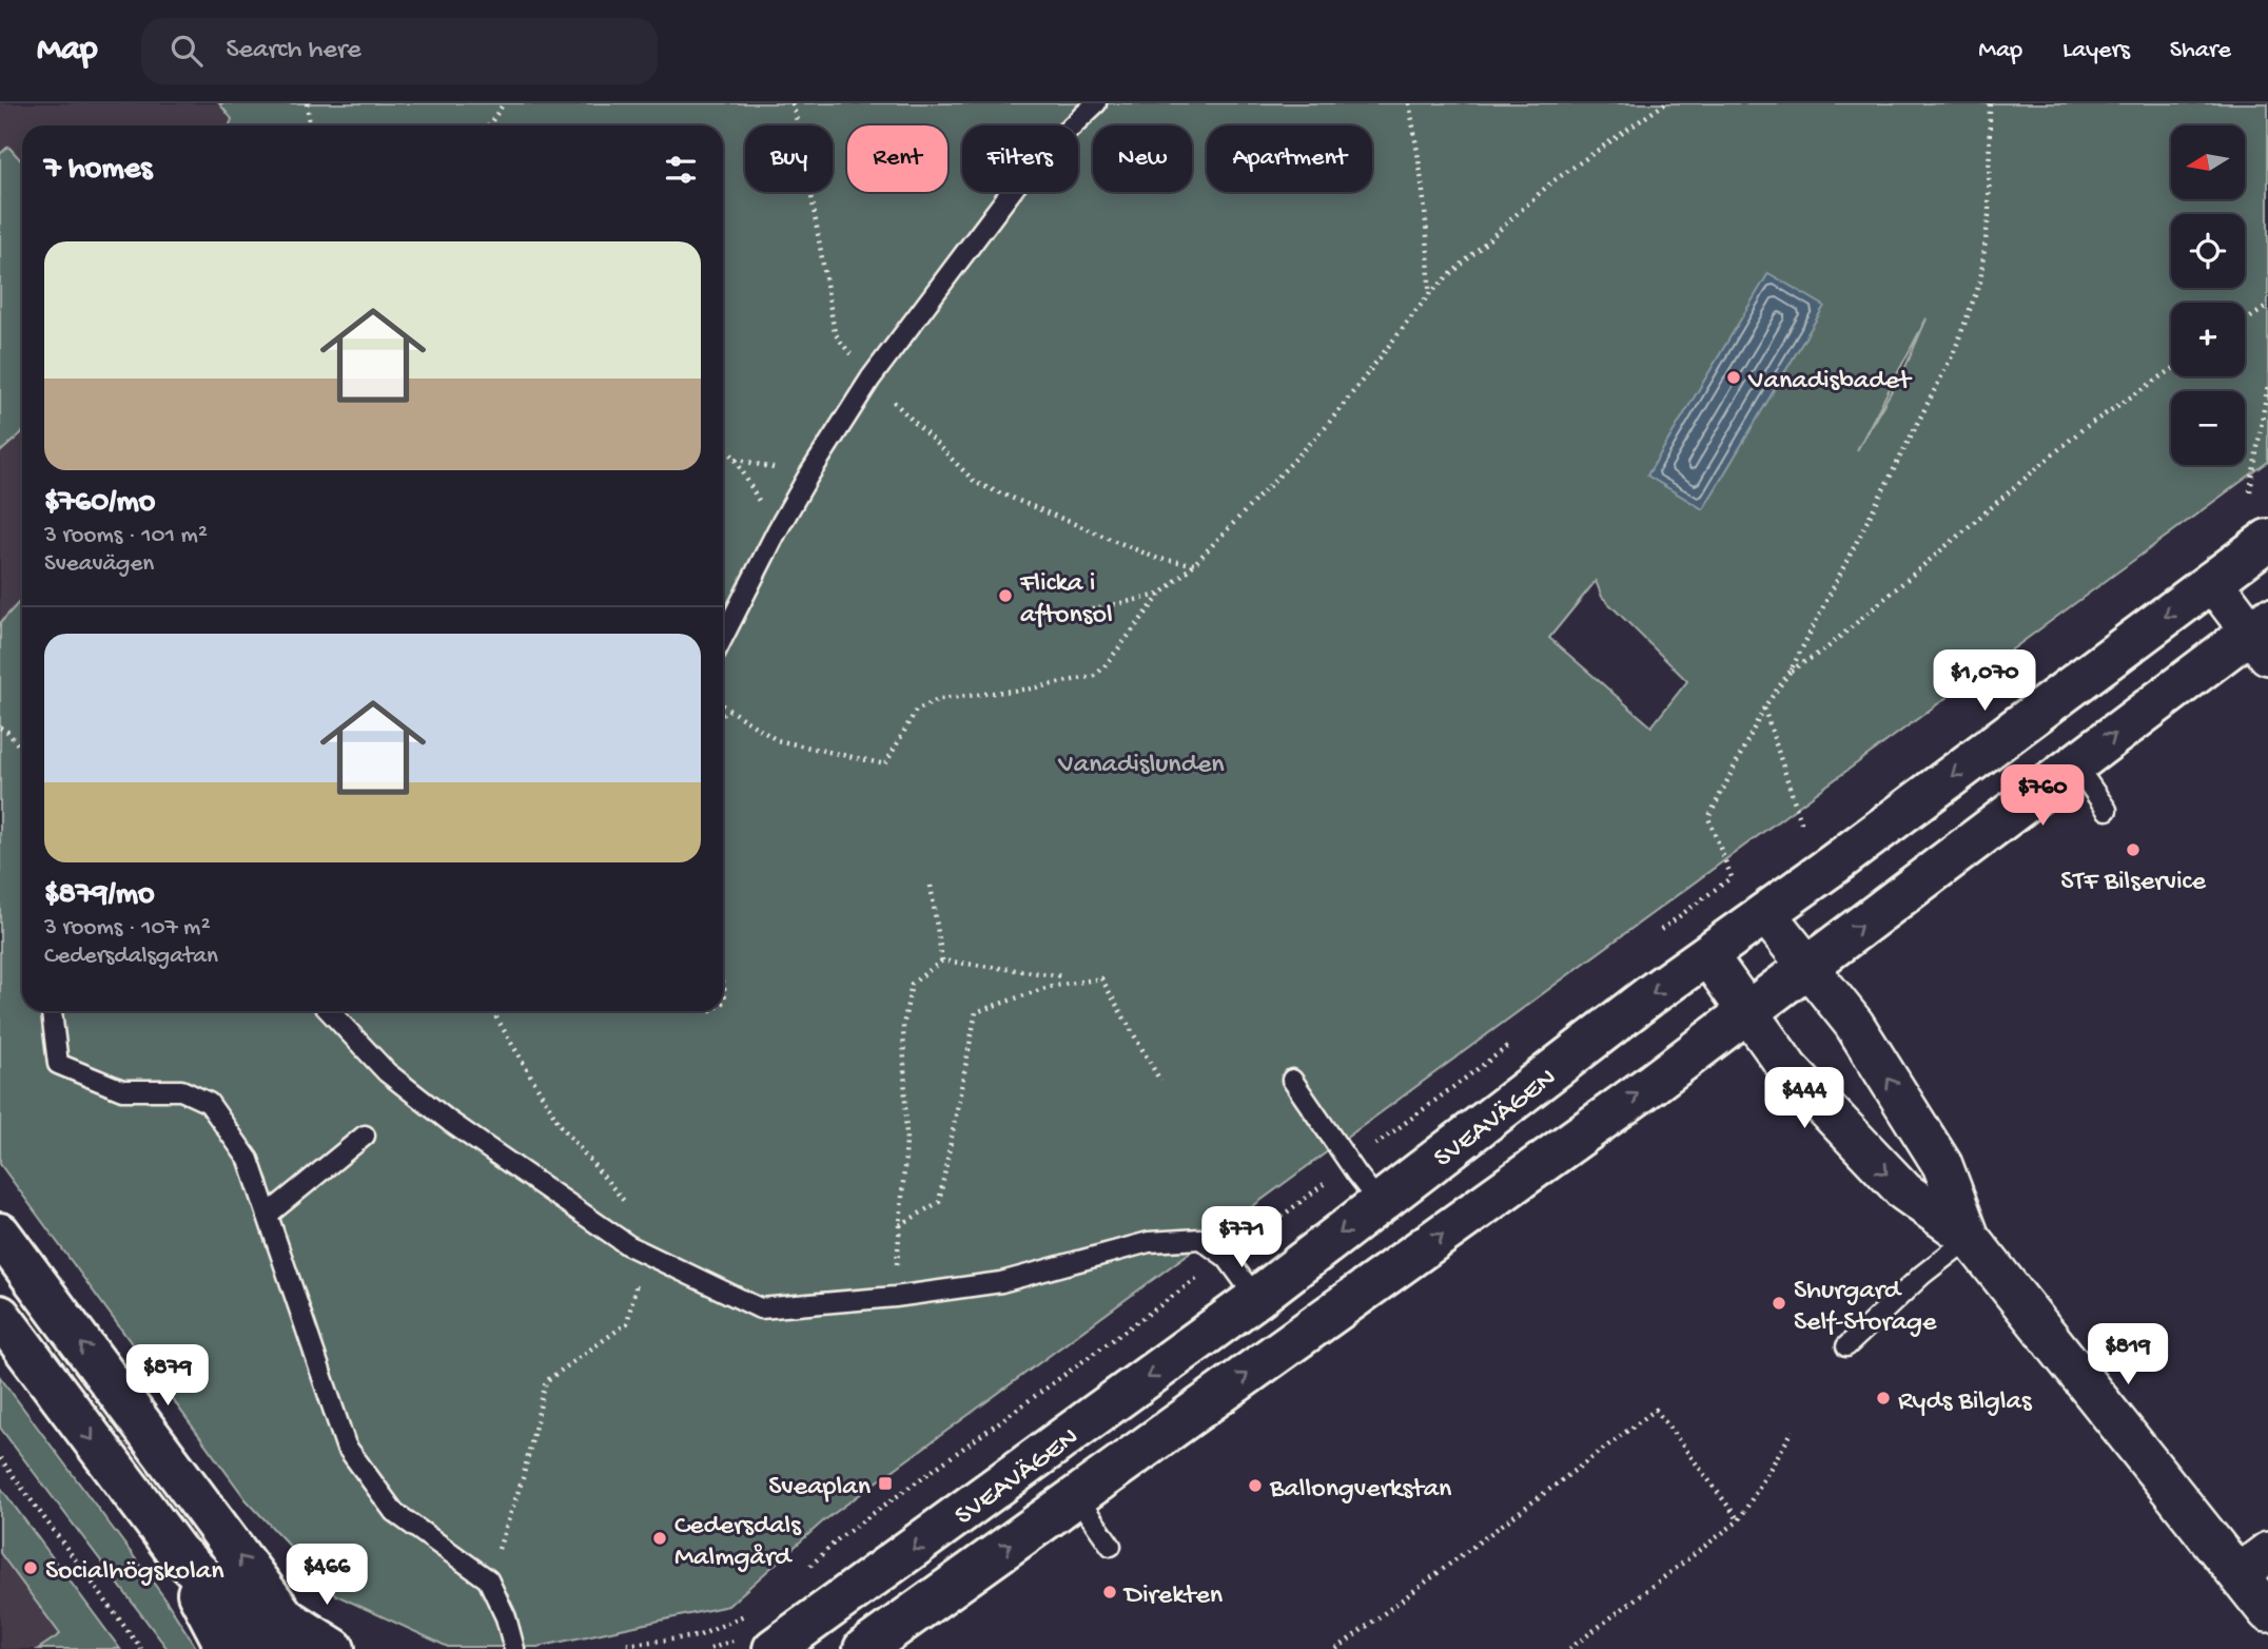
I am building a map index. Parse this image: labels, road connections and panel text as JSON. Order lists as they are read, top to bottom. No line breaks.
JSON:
{"streets":{"main road":["SVEAVÄGEN"]},"parks":["Vanadislunden"],"places":{"other":["Vanadisbadet","Flicka i aftonsol","STF Bilservice","Shurgard Self-Storage","Ryds Bilglas","Ballongverkstan","Cedersdals Malmgård","Socialhögskolan","Direkten"],"transit":["Sveaplan"]},"north":"left","page":{"header":"Map","search":"Search here","nav":["Map","Layers","Share"],"map_buttons":["+","−"],"chip":["Buy","Rent","Filters","New","Apartment"],"heading":"7 homes","list":[{"name":"$760/mo","note":"3 rooms · 101 m² · Sveavägen"},{"name":"$879/mo","note":"3 rooms · 107 m² · Cedersdalsgatan"}],"price":["$1,070","$760","$444","$771","$819","$879","$466"]}}
